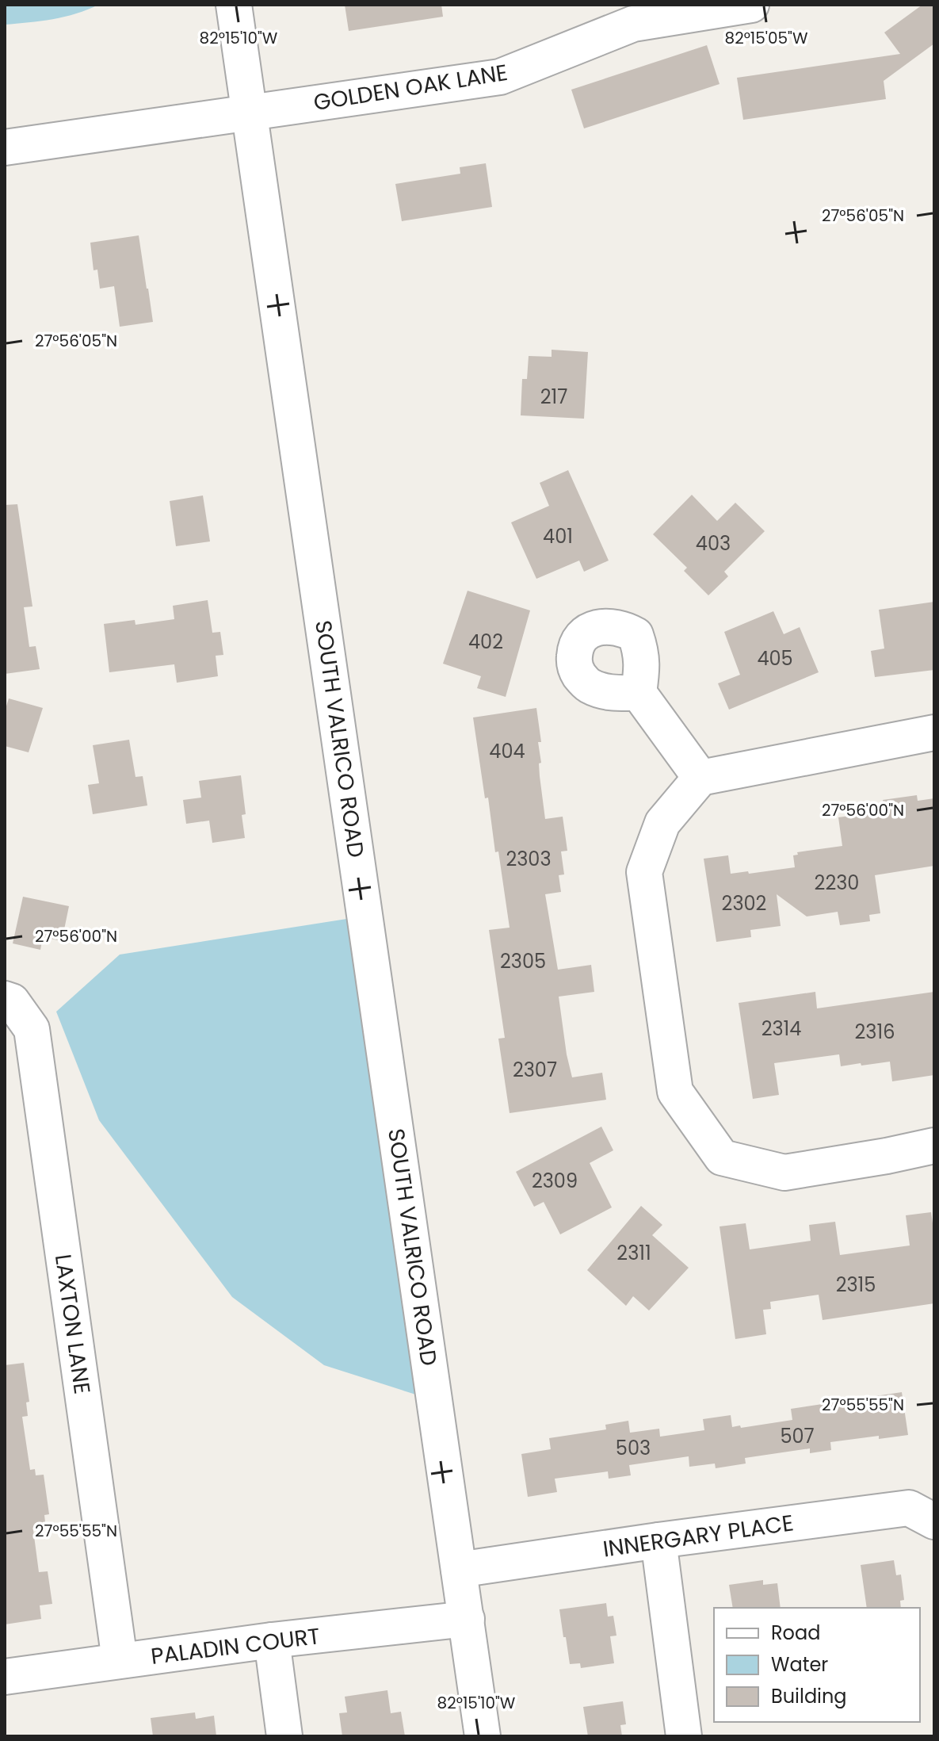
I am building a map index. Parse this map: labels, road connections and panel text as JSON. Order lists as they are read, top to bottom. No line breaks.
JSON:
{"streets":{"street":["GOLDEN OAK LANE","SOUTH VALRICO ROAD","LAXTON LANE","INNERGARY PLACE","PALADIN COURT"]},"crossings":[["GOLDEN OAK LANE","SOUTH VALRICO ROAD"],["SOUTH VALRICO ROAD","INNERGARY PLACE"],["SOUTH VALRICO ROAD","PALADIN COURT"],["LAXTON LANE","PALADIN COURT"]],"house_numbers":["217","401","403","402","405","404","2303","2230","2302","2305","2314","2316","2307","2309","2311","2315","507","503"],"legend":["Road","Water","Building"],"coordinates":["82°15'10\"W","82°15'05\"W","27°56'05\"N","27°56'00\"N","27°55'55\"N"]}
